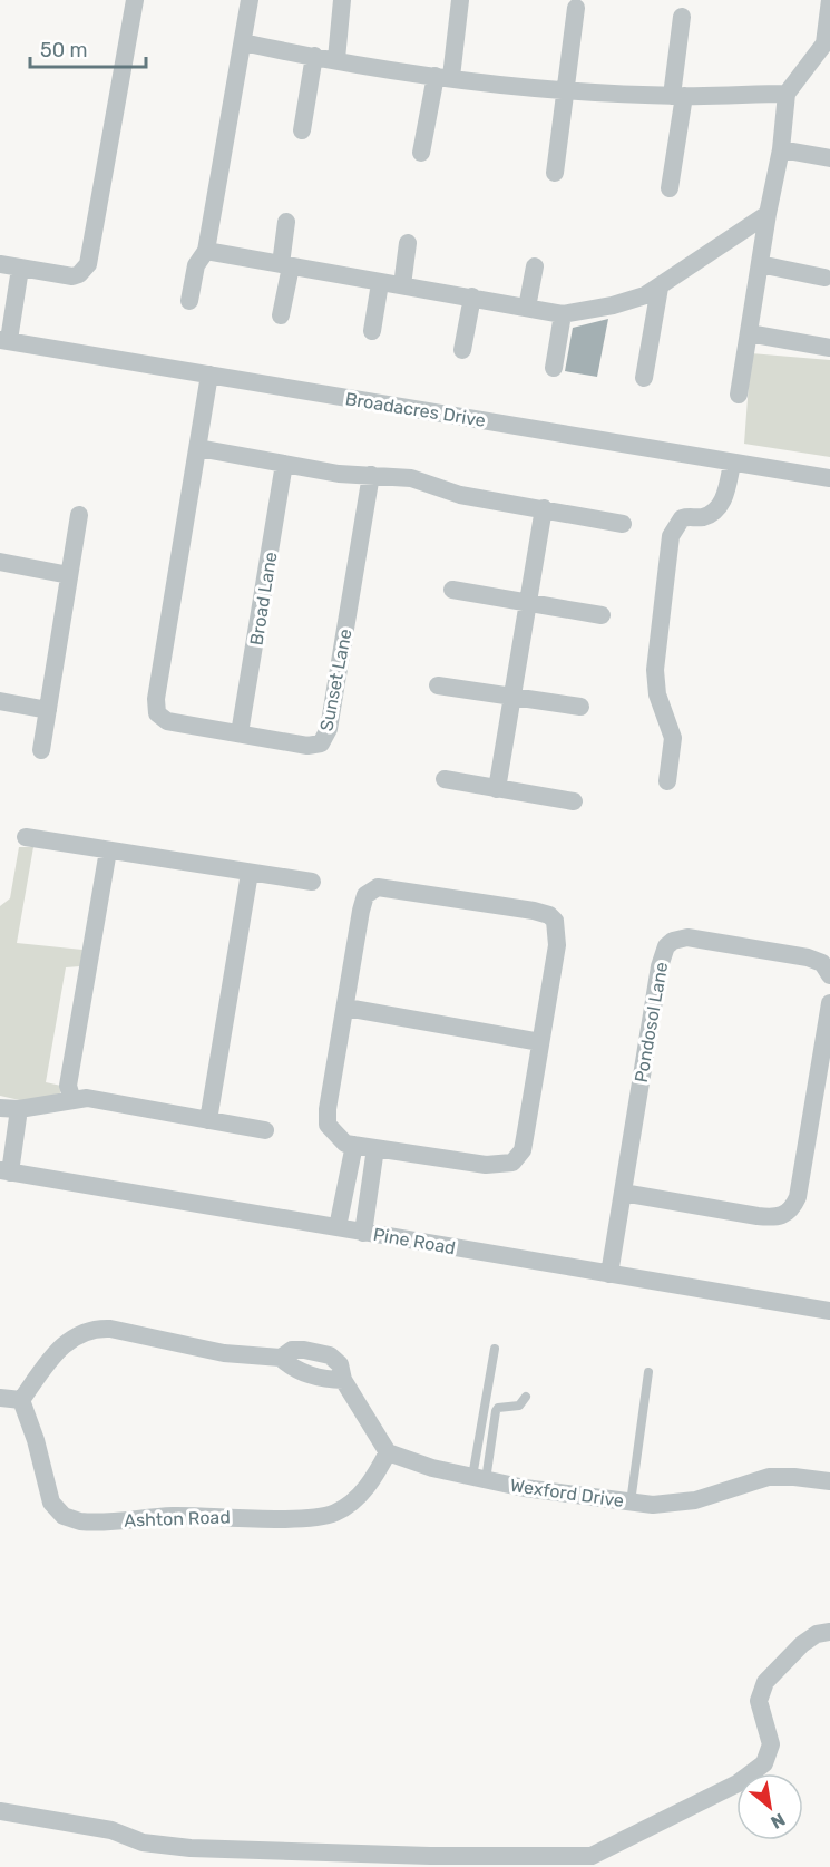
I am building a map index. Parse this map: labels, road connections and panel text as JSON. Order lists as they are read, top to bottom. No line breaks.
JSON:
{"streets":{"street":["Broadacres Drive","Broad Lane","Sunset Lane","Pondosol Lane","Pine Road","Wexford Drive","Ashton Road"]},"crossings":[["Broadacres Drive","Sunset Lane"],["Broad Lane","Sunset Lane"],["Pondosol Lane","Pine Road"],["Wexford Drive","Ashton Road"]],"scale_bar":"50 m","north":"bottom right"}
